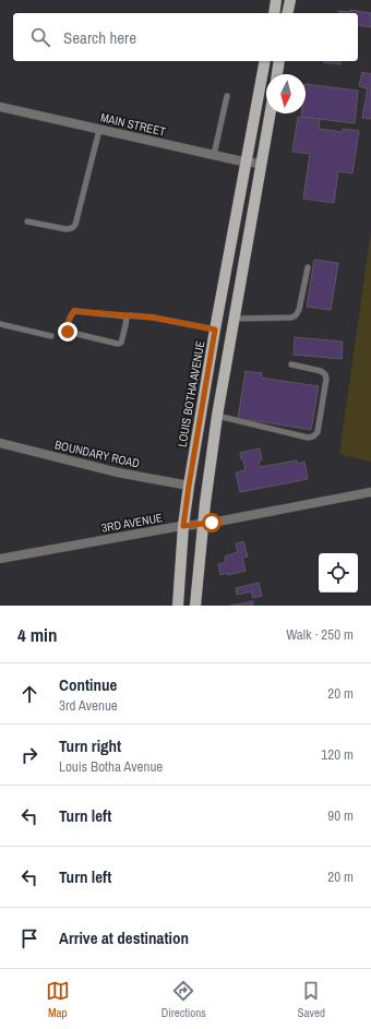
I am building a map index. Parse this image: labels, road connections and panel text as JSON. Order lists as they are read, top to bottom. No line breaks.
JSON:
{"streets":{"main road":["LOUIS BOTHA AVENUE"],"street":["MAIN STREET","BOUNDARY ROAD","3RD AVENUE"]},"crossings":[["MAIN STREET","LOUIS BOTHA AVENUE"],["LOUIS BOTHA AVENUE","BOUNDARY ROAD"],["LOUIS BOTHA AVENUE","3RD AVENUE"]],"north":"bottom","page":{"search":"Search here","heading":["4 min","Walk · 250 m"],"list":[["Continue","3rd Avenue","20 m"],["Turn right","Louis Botha Avenue","120 m"],["Turn left","90 m"],["Turn left","20 m"],"Arrive at destination"],"nav":["Map","Directions","Saved"]}}
